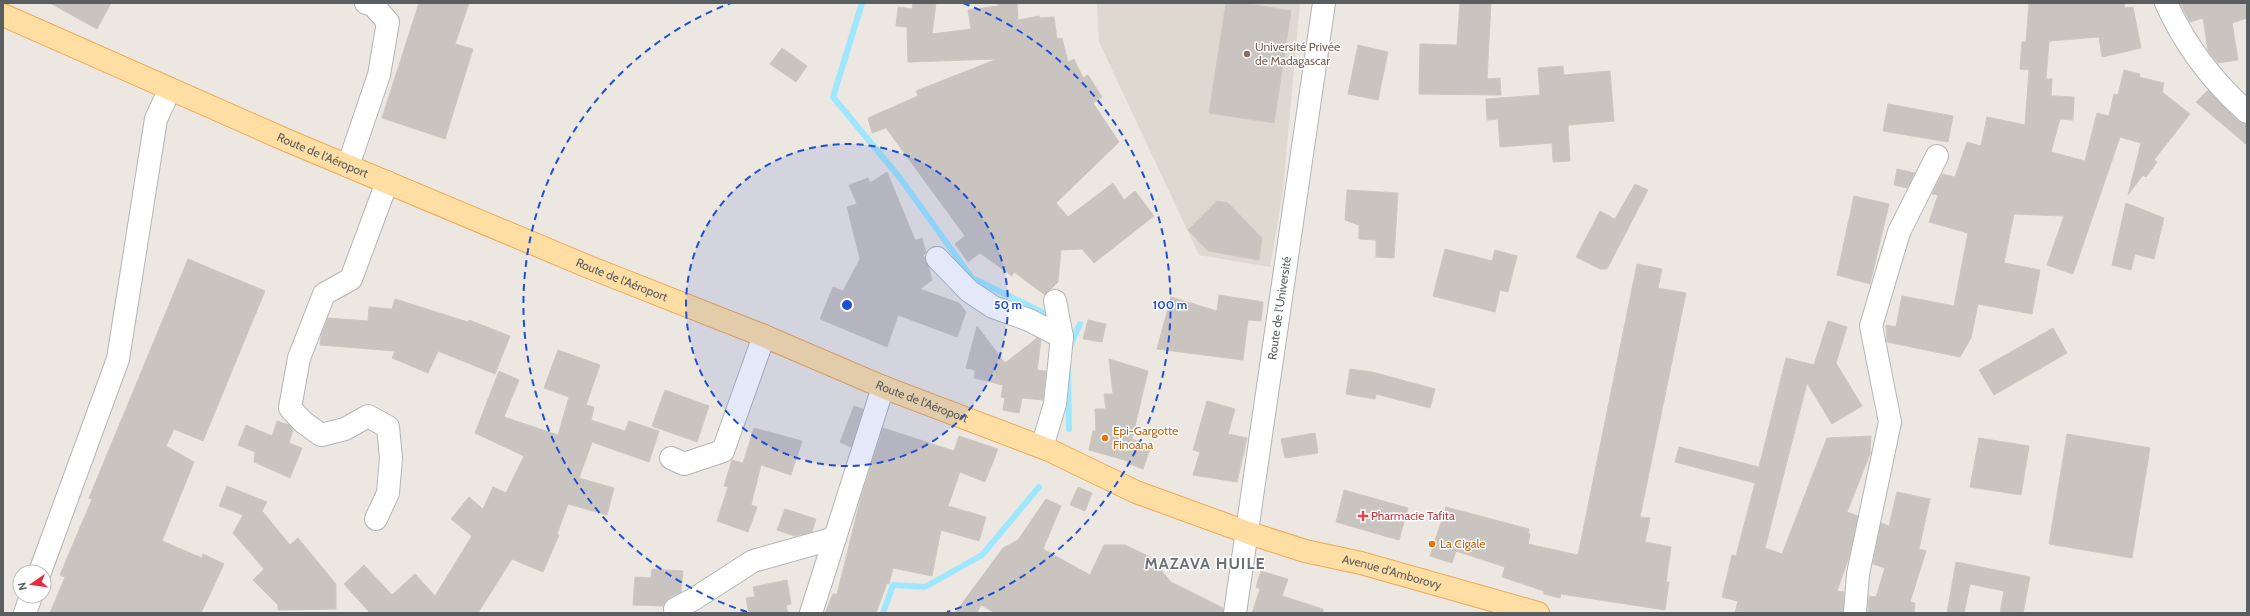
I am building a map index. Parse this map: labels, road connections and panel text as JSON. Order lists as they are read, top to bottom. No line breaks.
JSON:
{"streets":{"main road":["Route de l'Aéroport","Avenue d'Amborovy"],"street":["Route de l'Université"]},"crossings":[["Route de l'Aéroport","Route de l'Université"],["Route de l'Aéroport","Avenue d'Amborovy"],["Route de l'Université","Avenue d'Amborovy"]],"districts":["MAZAVA HUILE"],"places":{"other":["Université Privée de Madagascar","Epi-Gargotte Finoana","La Cigale"],"health":["Pharmacie Tafita"]},"north":"left","rings":["50 m","100 m"]}
